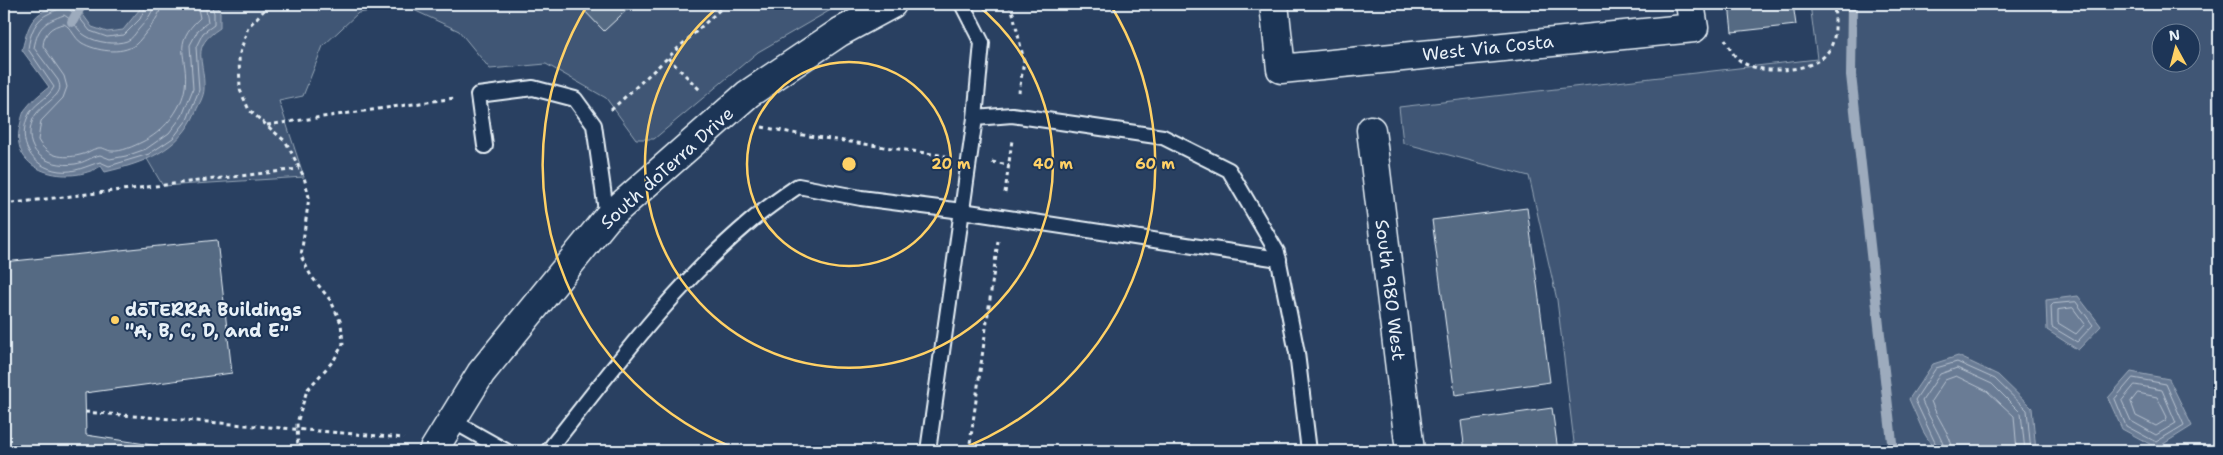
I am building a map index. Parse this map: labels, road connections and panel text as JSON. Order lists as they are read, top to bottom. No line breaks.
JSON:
{"streets":{"street":["West Via Costa","South doTerra Drive","South 980 West"]},"places":["dōTERRA Buildings \"A, B, C, D, and E\""],"north":"top","rings":["20 m","40 m","60 m"]}
